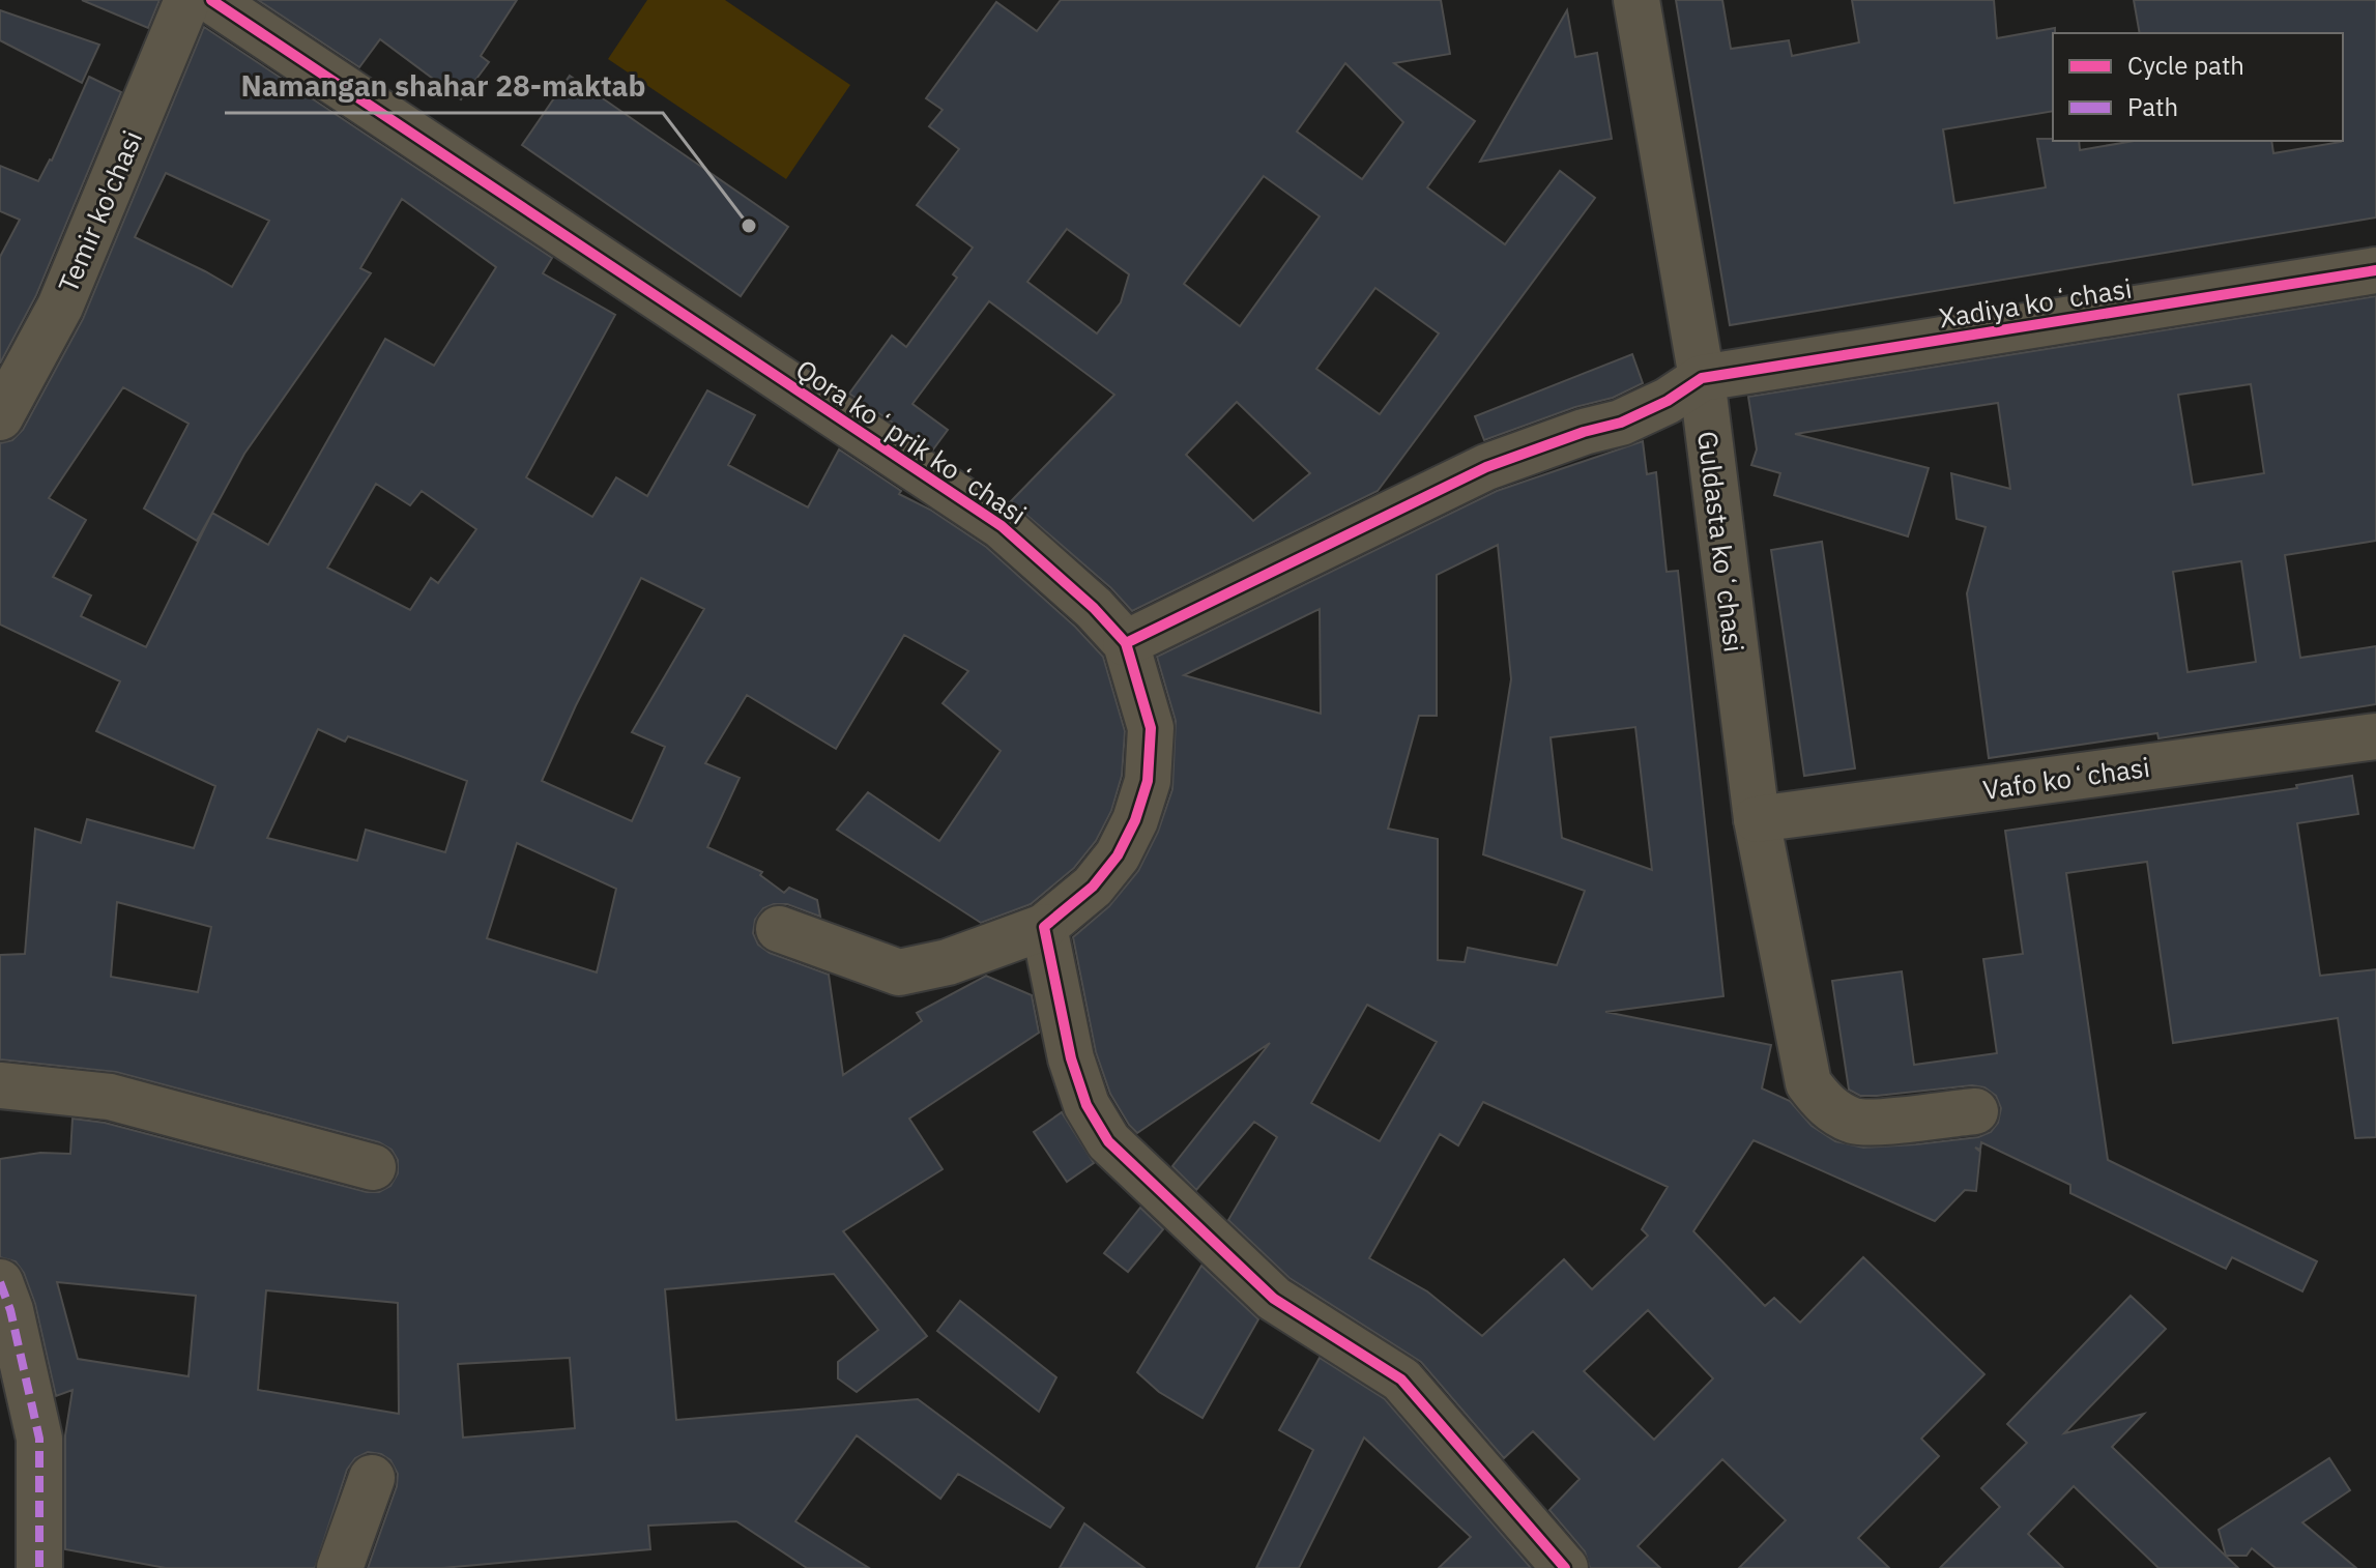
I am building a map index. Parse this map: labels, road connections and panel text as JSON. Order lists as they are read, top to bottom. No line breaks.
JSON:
{"streets":{"street":["Temir ko'chasi","Xadiya koʻchasi","Qora koʻprik koʻchasi","Guldasta koʻchasi","Vafo koʻchasi"]},"crossings":[["Xadiya koʻchasi","Guldasta koʻchasi"],["Guldasta koʻchasi","Vafo koʻchasi"]],"places":["Namangan shahar 28-maktab"],"legend":["Cycle path","Path"]}
